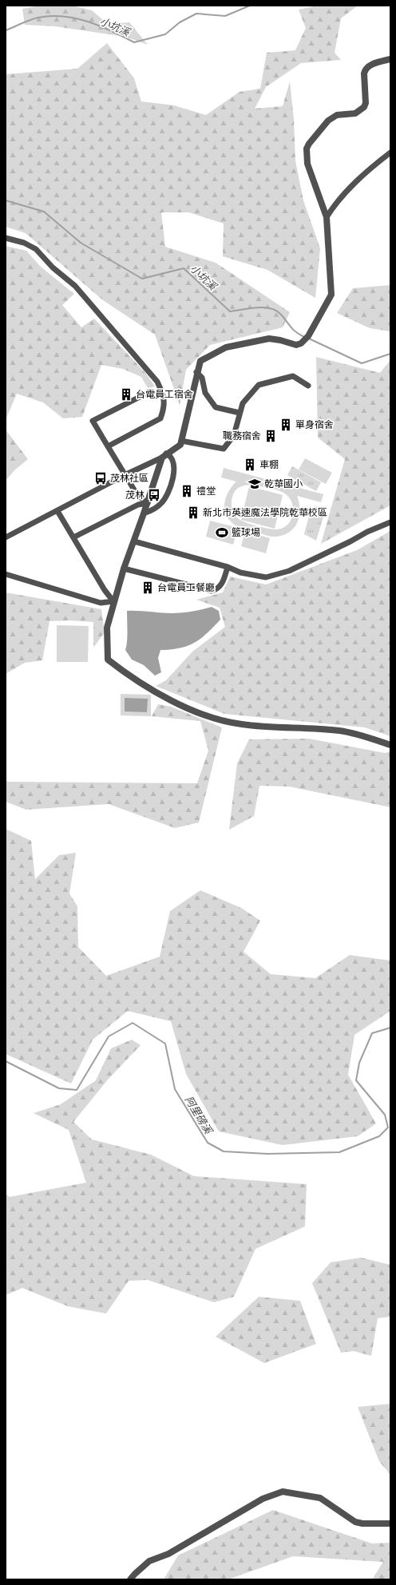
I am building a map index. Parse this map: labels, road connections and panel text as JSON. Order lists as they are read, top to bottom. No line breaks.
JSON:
{"water":["小坑溪","阿里磅溪"],"places":{"building":["台電員工宿舍","單身宿舍","職務宿舍","車棚","禮堂","新北市英速魔法學院乾華校區","台電員工餐廳"],"bus stop":["茂林社區","茂林"],"school or university":["乾華國小"],"sports":["籃球場"]}}
